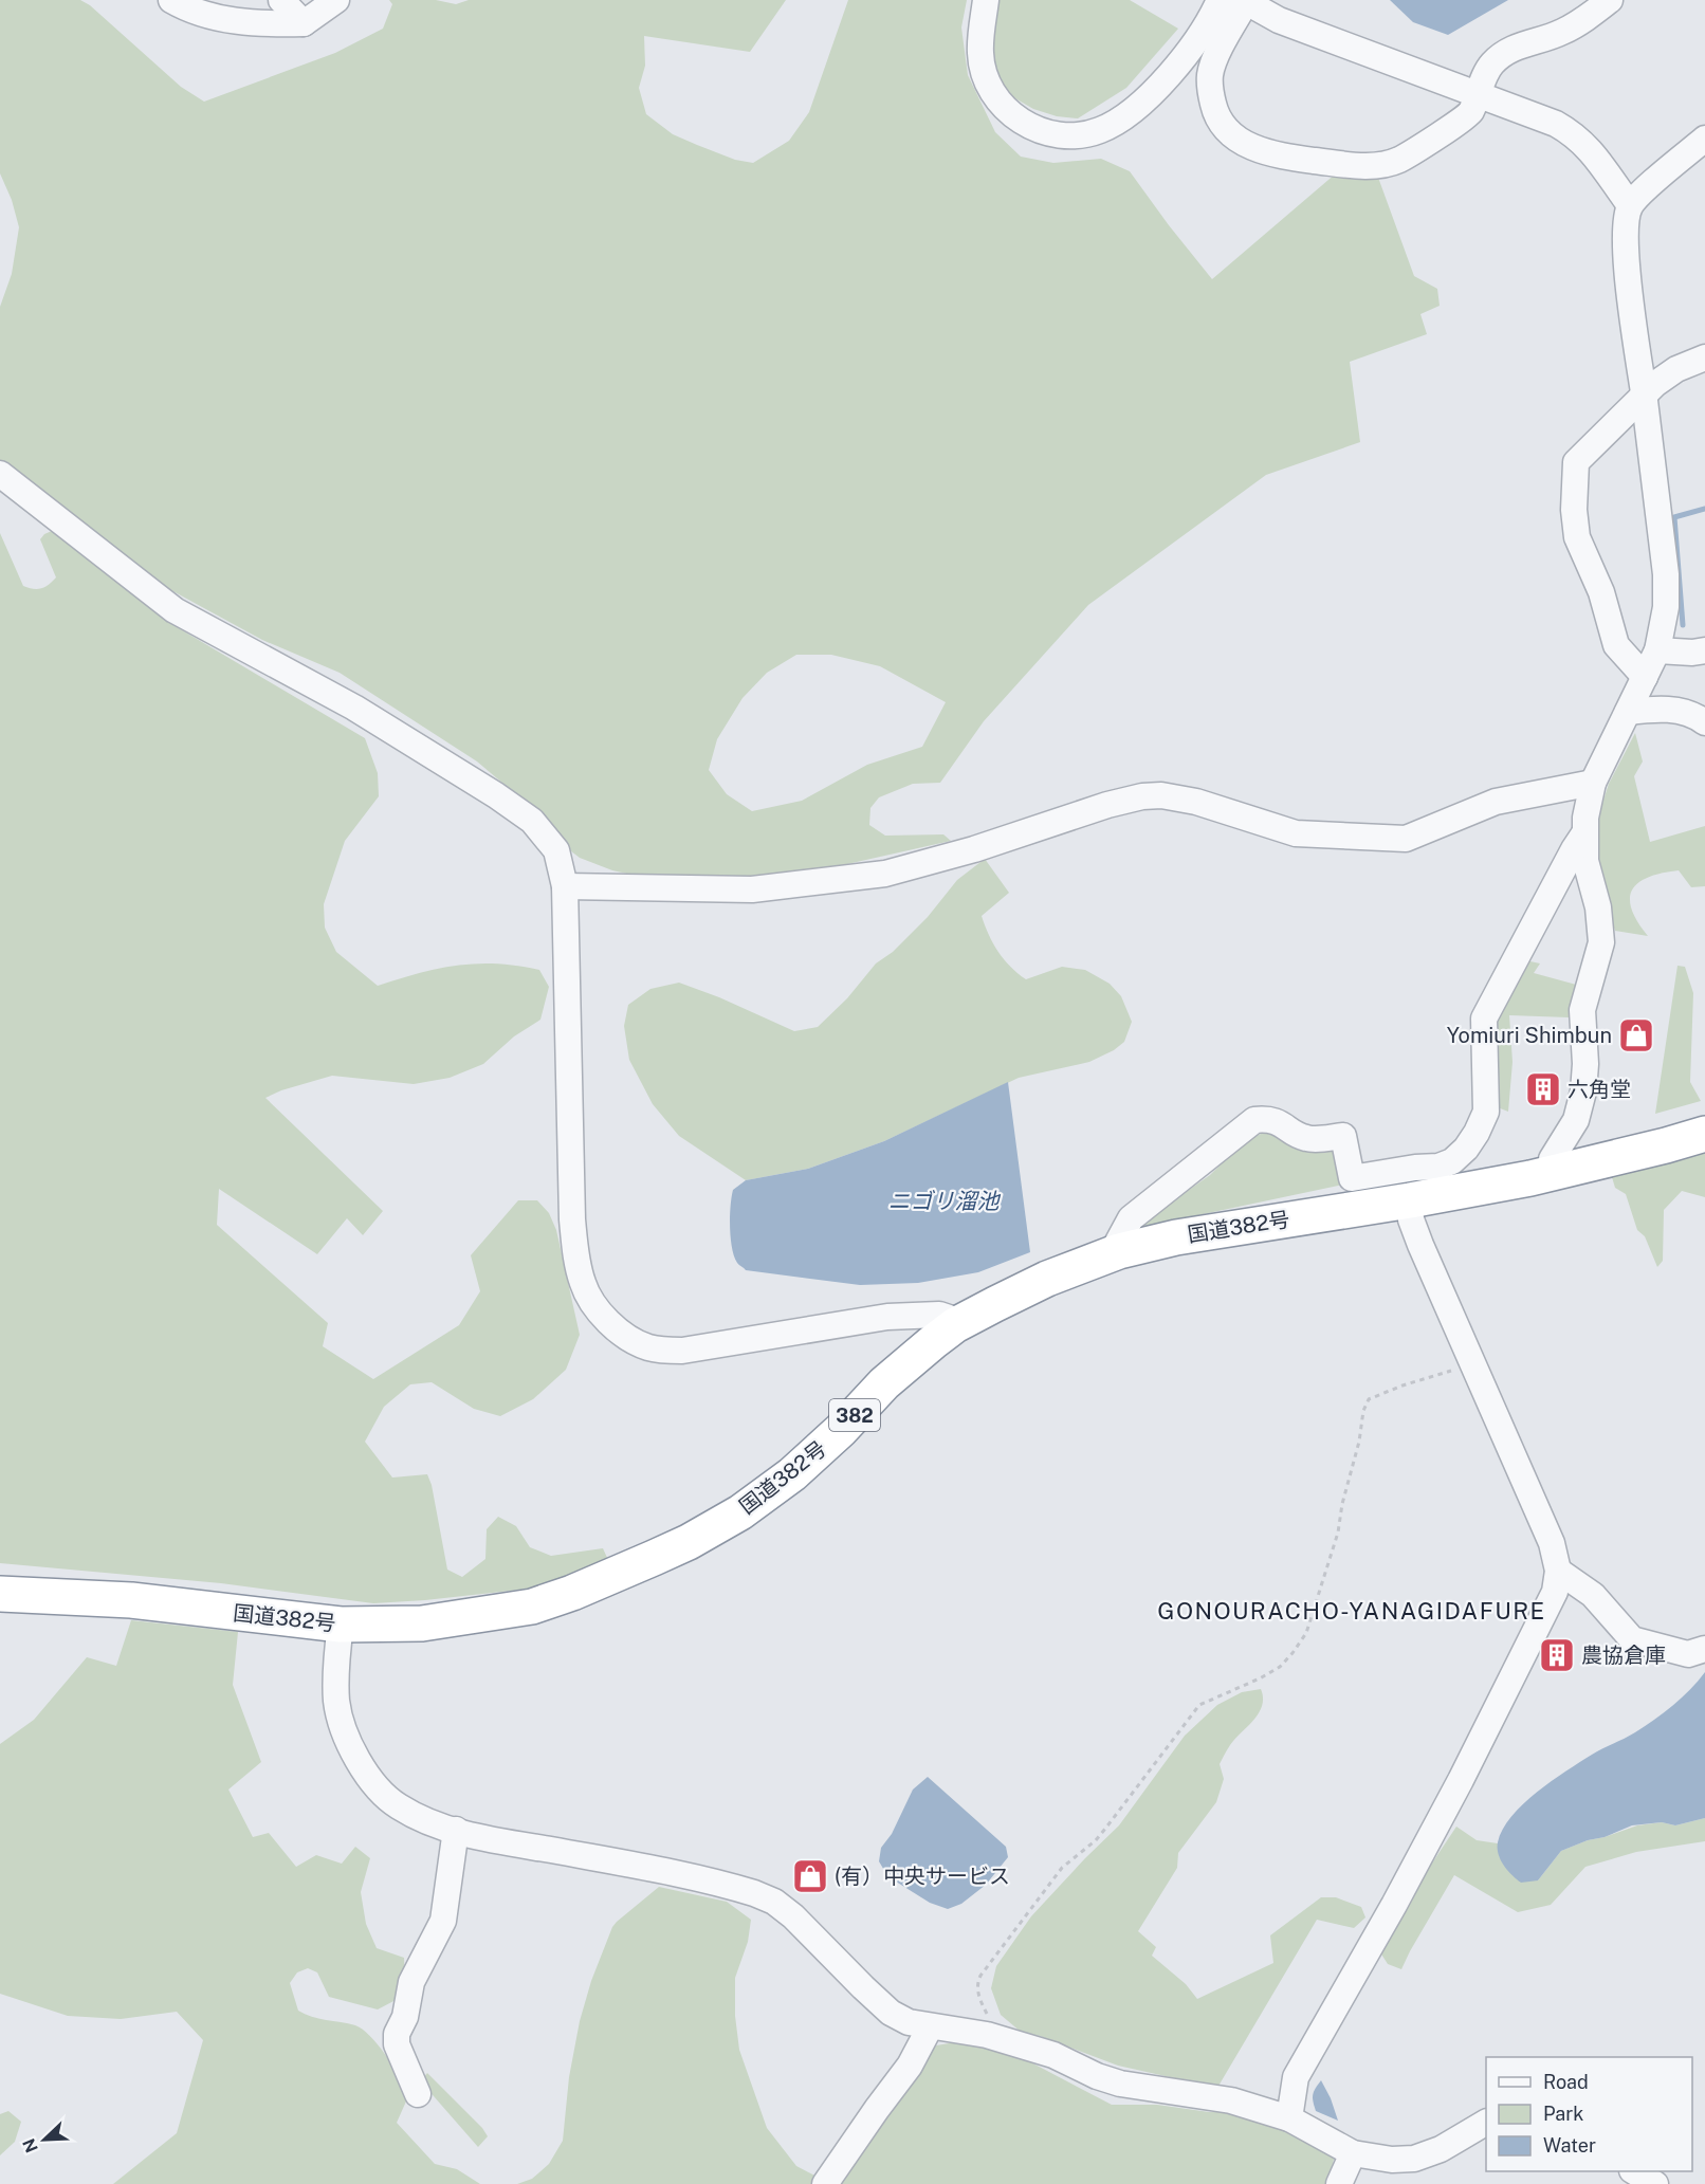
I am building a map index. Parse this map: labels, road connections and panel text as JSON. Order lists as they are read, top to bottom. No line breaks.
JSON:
{"streets":{"highway":["国道382号","382"]},"districts":["GONOURACHO-YANAGIDAFURE"],"water":["ニゴリ溜池"],"places":{"shop":["Yomiuri Shimbun","(有）中央サービス"],"building":["六角堂","農協倉庫"]},"legend":["Road","Park","Water"],"north":"bottom left"}
